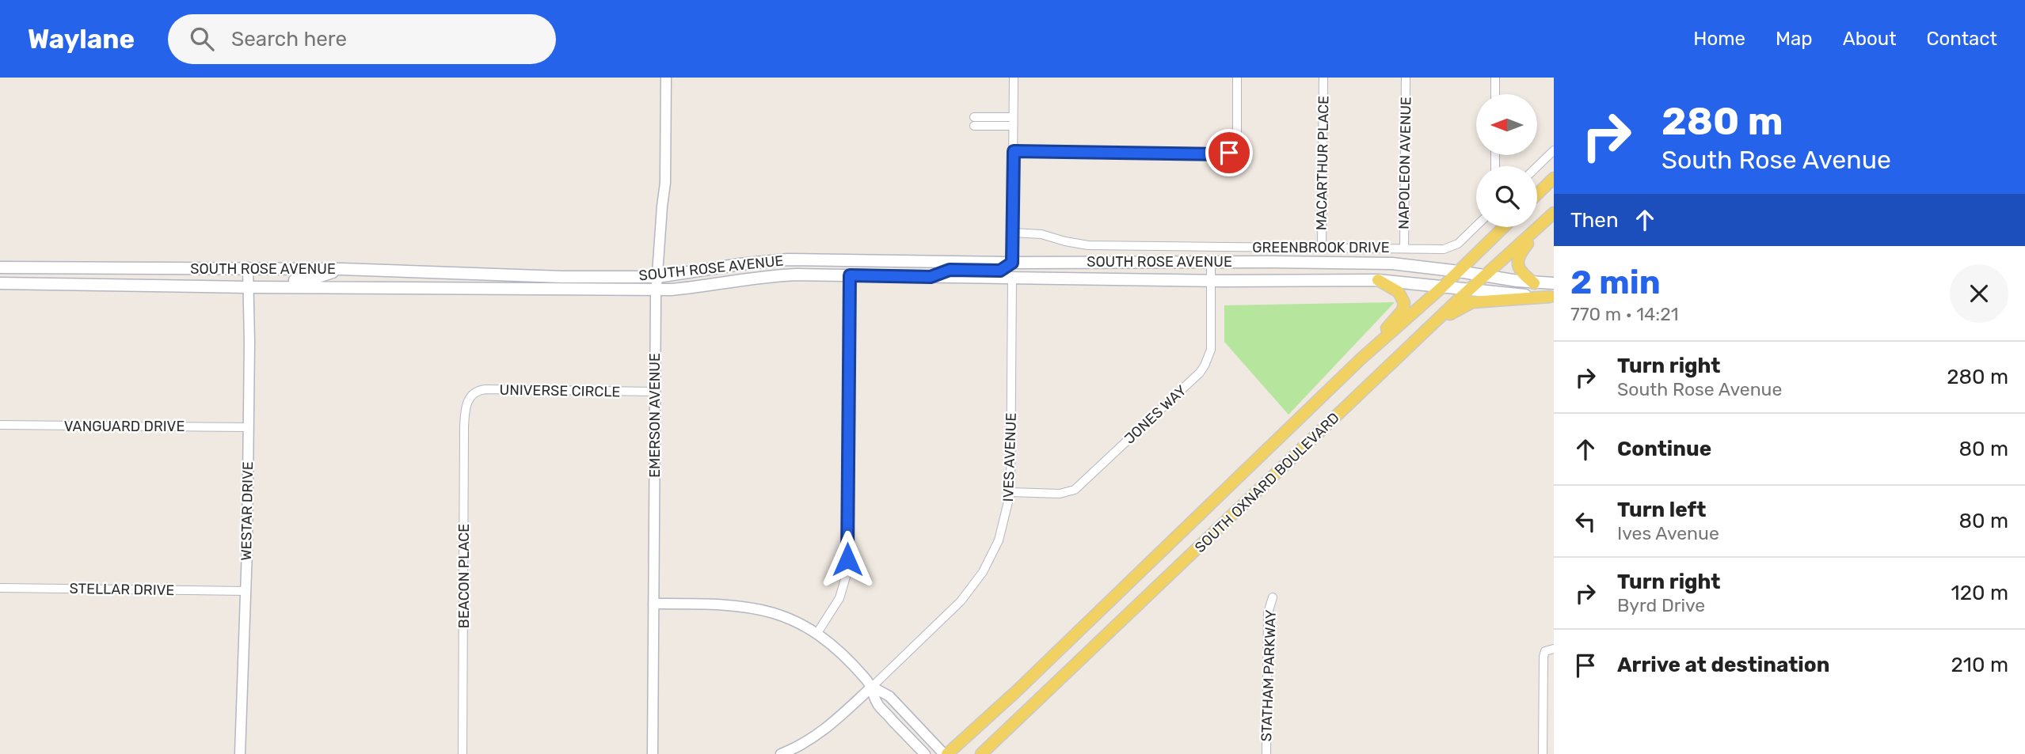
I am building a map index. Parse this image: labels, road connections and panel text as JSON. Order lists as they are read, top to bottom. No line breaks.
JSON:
{"streets":{"main road":["SOUTH ROSE AVENUE","SOUTH OXNARD BOULEVARD"],"street":["MACARTHUR PLACE","NAPOLEON AVENUE","GREENBROOK DRIVE","UNIVERSE CIRCLE","JONES WAY","EMERSON AVENUE","VANGUARD DRIVE","IVES AVENUE","WESTAR DRIVE","BEACON PLACE","STELLAR DRIVE","STATHAM PARKWAY"]},"crossings":[["MACARTHUR PLACE","GREENBROOK DRIVE"],["NAPOLEON AVENUE","GREENBROOK DRIVE"],["SOUTH ROSE AVENUE","JONES WAY"],["SOUTH ROSE AVENUE","EMERSON AVENUE"],["SOUTH ROSE AVENUE","IVES AVENUE"],["SOUTH ROSE AVENUE","SOUTH OXNARD BOULEVARD"],["SOUTH ROSE AVENUE","WESTAR DRIVE"],["UNIVERSE CIRCLE","EMERSON AVENUE"],["UNIVERSE CIRCLE","BEACON PLACE"],["JONES WAY","IVES AVENUE"],["VANGUARD DRIVE","WESTAR DRIVE"],["WESTAR DRIVE","STELLAR DRIVE"]],"north":"left","page":{"header":"Waylane","search":"Search here","nav":["Home","Map","About","Contact"],"turn":["280 m","South Rose Avenue"],"then":"Then","heading":["2 min","770 m · 14:21"],"list":[{"name":"Turn right","note":"South Rose Avenue","value":"280 m"},{"name":"Continue","value":"80 m"},{"name":"Turn left","note":"Ives Avenue","value":"80 m"},{"name":"Turn right","note":"Byrd Drive","value":"120 m"},{"name":"Arrive at destination","value":"210 m"}]}}
